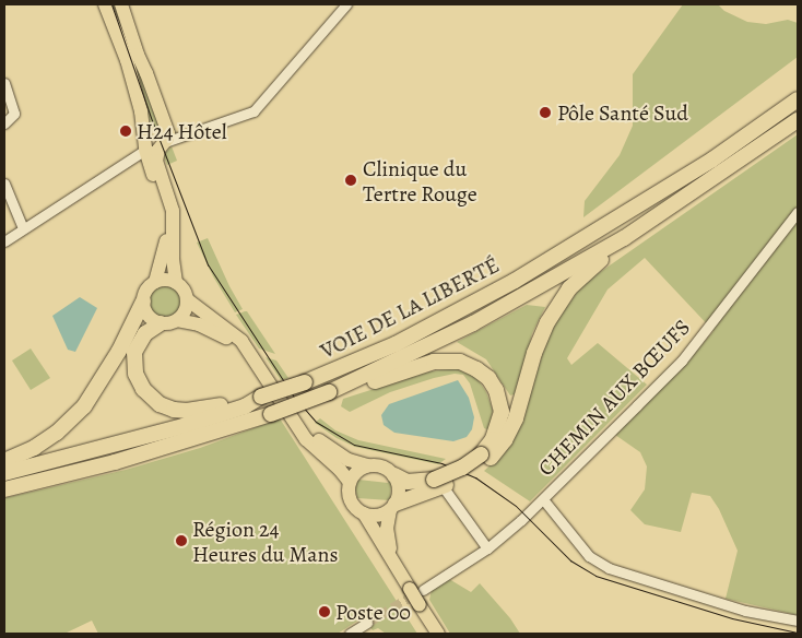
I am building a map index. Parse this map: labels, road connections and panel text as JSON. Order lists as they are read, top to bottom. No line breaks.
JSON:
{"streets":{"highway":["VOIE DE LA LIBERTÉ"],"street":["CHEMIN AUX BŒUFS"]},"places":["Pôle Santé Sud","H24 Hôtel","Clinique du Tertre Rouge","Région 24 Heures du Mans","Poste 00"]}
